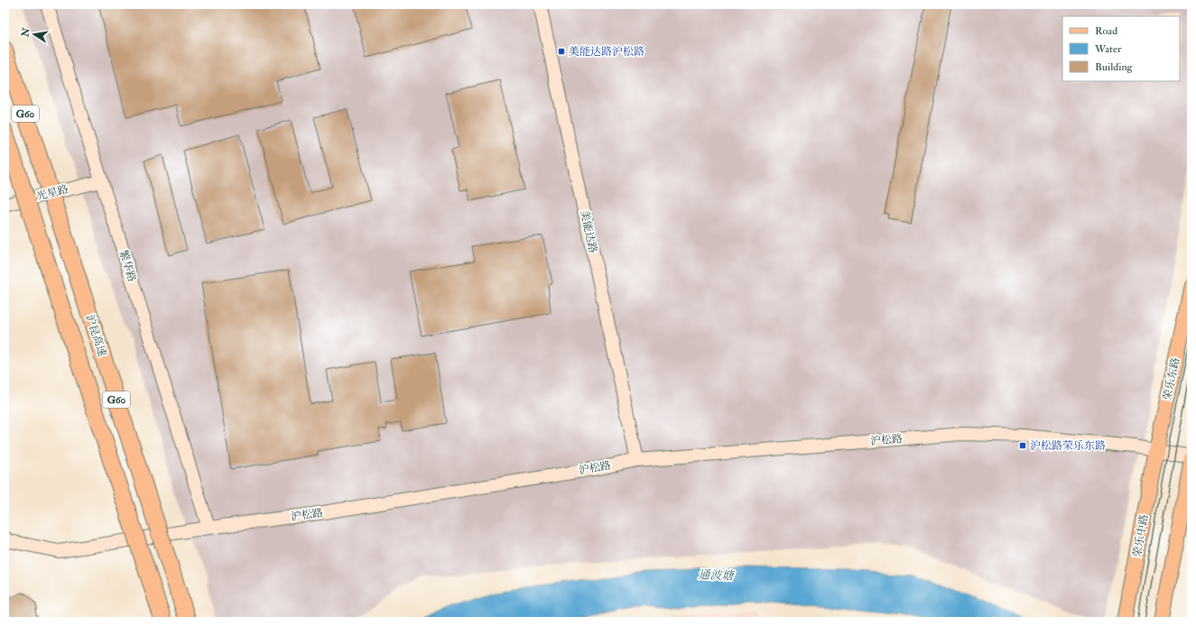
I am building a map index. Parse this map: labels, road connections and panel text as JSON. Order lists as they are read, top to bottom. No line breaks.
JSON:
{"streets":{"highway":["G60","沪昆高速"],"main road":["光星路","美能达路","繁华路","荣乐东路","沪松路","荣乐中路"]},"crossings":[["光星路","繁华路"],["美能达路","沪松路"],["繁华路","沪松路"],["荣乐东路","沪松路"],["荣乐东路","荣乐中路"],["沪松路","荣乐中路"]],"water":["通波塘"],"places":{"transit":["美能达路沪松路","沪松路荣乐东路"]},"legend":["Road","Water","Building"],"north":"left"}
